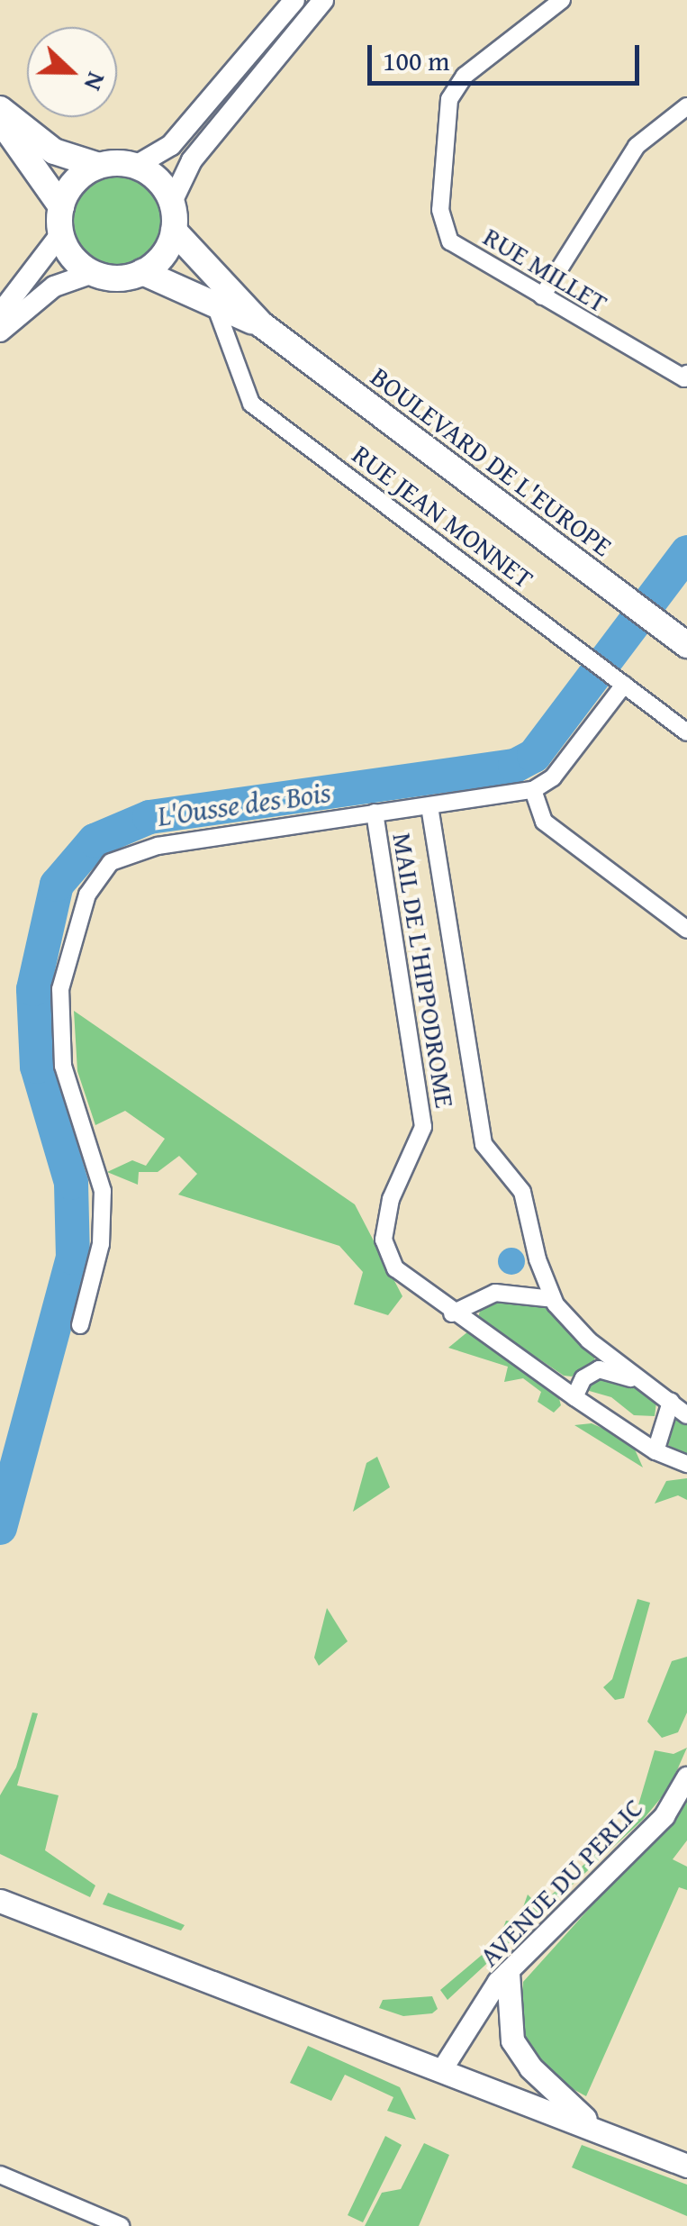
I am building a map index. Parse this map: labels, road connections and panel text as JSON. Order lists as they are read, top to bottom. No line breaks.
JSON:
{"streets":{"main road":["BOULEVARD DE L'EUROPE"],"street":["RUE MILLET","RUE JEAN MONNET","MAIL DE L'HIPPODROME","AVENUE DU PERLIC"]},"crossings":[["BOULEVARD DE L'EUROPE","RUE JEAN MONNET"]],"water":["L'Ousse des Bois"],"scale_bar":"100 m","north":"right"}
